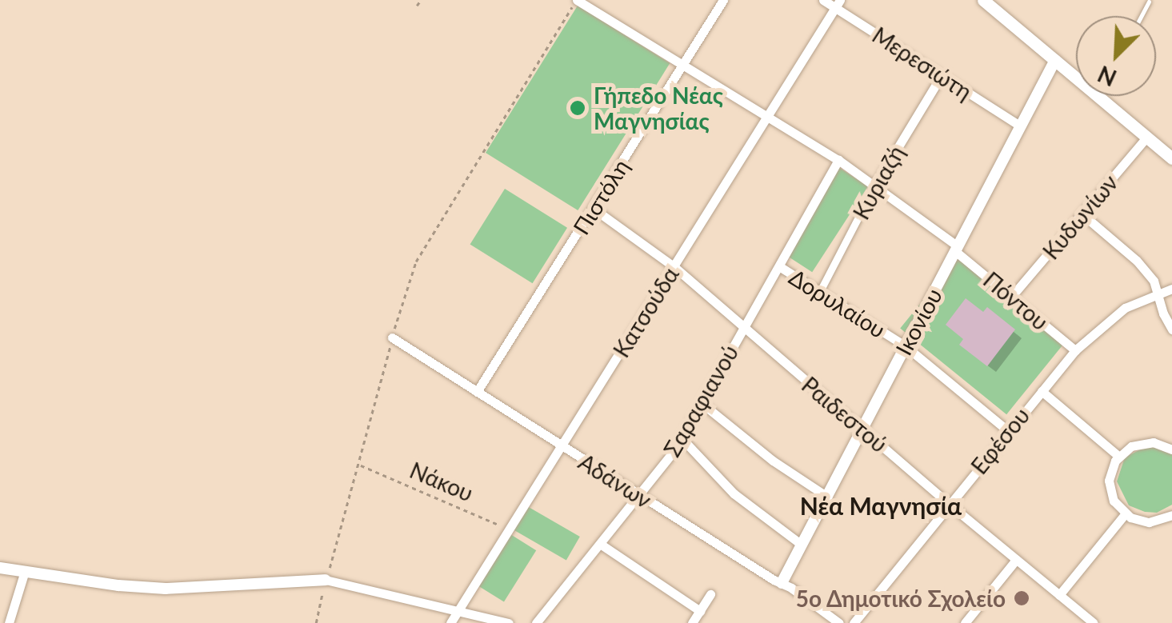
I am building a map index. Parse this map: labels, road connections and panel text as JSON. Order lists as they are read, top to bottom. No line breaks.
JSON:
{"streets":{"street":["Μερεσιώτη","Κυριαζή","Πιστόλη","Κυδωνίων","Πόντου","Δορυλαίου","Κατσούδα","Ικονίου","Σαραφιανού","Ραιδεστού","Εφέσου","Αδάνων"],"path":["Νάκου"]},"crossings":[["Μερεσιώτη","Κυριαζή"],["Μερεσιώτη","Κατσούδα"],["Μερεσιώτη","Ικονίου"],["Κυριαζή","Πόντου"],["Κυριαζή","Δορυλαίου"],["Πιστόλη","Πόντου"],["Πιστόλη","Ραιδεστού"],["Πιστόλη","Αδάνων"],["Κυδωνίων","Πόντου"],["Πόντου","Κατσούδα"],["Πόντου","Ικονίου"],["Πόντου","Σαραφιανού"],["Πόντου","Εφέσου"],["Δορυλαίου","Ικονίου"],["Δορυλαίου","Σαραφιανού"],["Δορυλαίου","Εφέσου"],["Κατσούδα","Ραιδεστού"],["Κατσούδα","Αδάνων"],["Κατσούδα","Νάκου"],["Ικονίου","Ραιδεστού"],["Ικονίου","Αδάνων"],["Σαραφιανού","Ραιδεστού"],["Σαραφιανού","Αδάνων"],["Ραιδεστού","Εφέσου"]],"districts":["Νέα Μαγνησία"],"places":["Γήπεδο Νέας Μαγνησίας","5ο Δημοτικό Σχολείο"],"north":"bottom left"}
